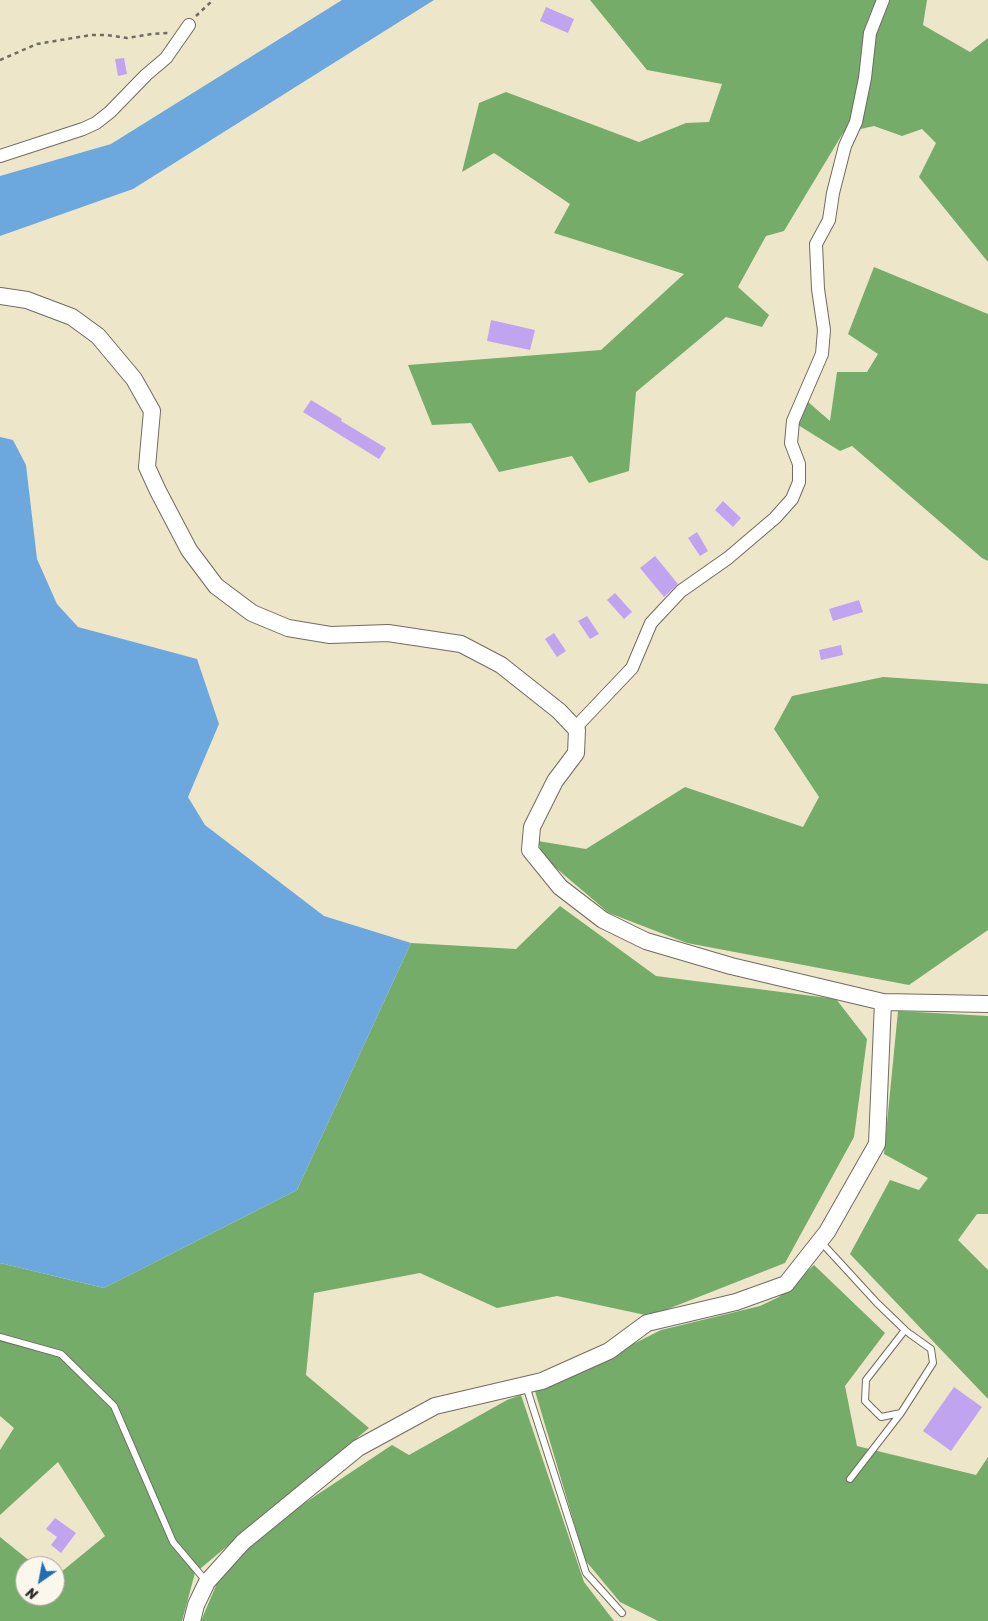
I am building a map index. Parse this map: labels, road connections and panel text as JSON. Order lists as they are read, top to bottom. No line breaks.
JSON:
{"north":"bottom left"}
